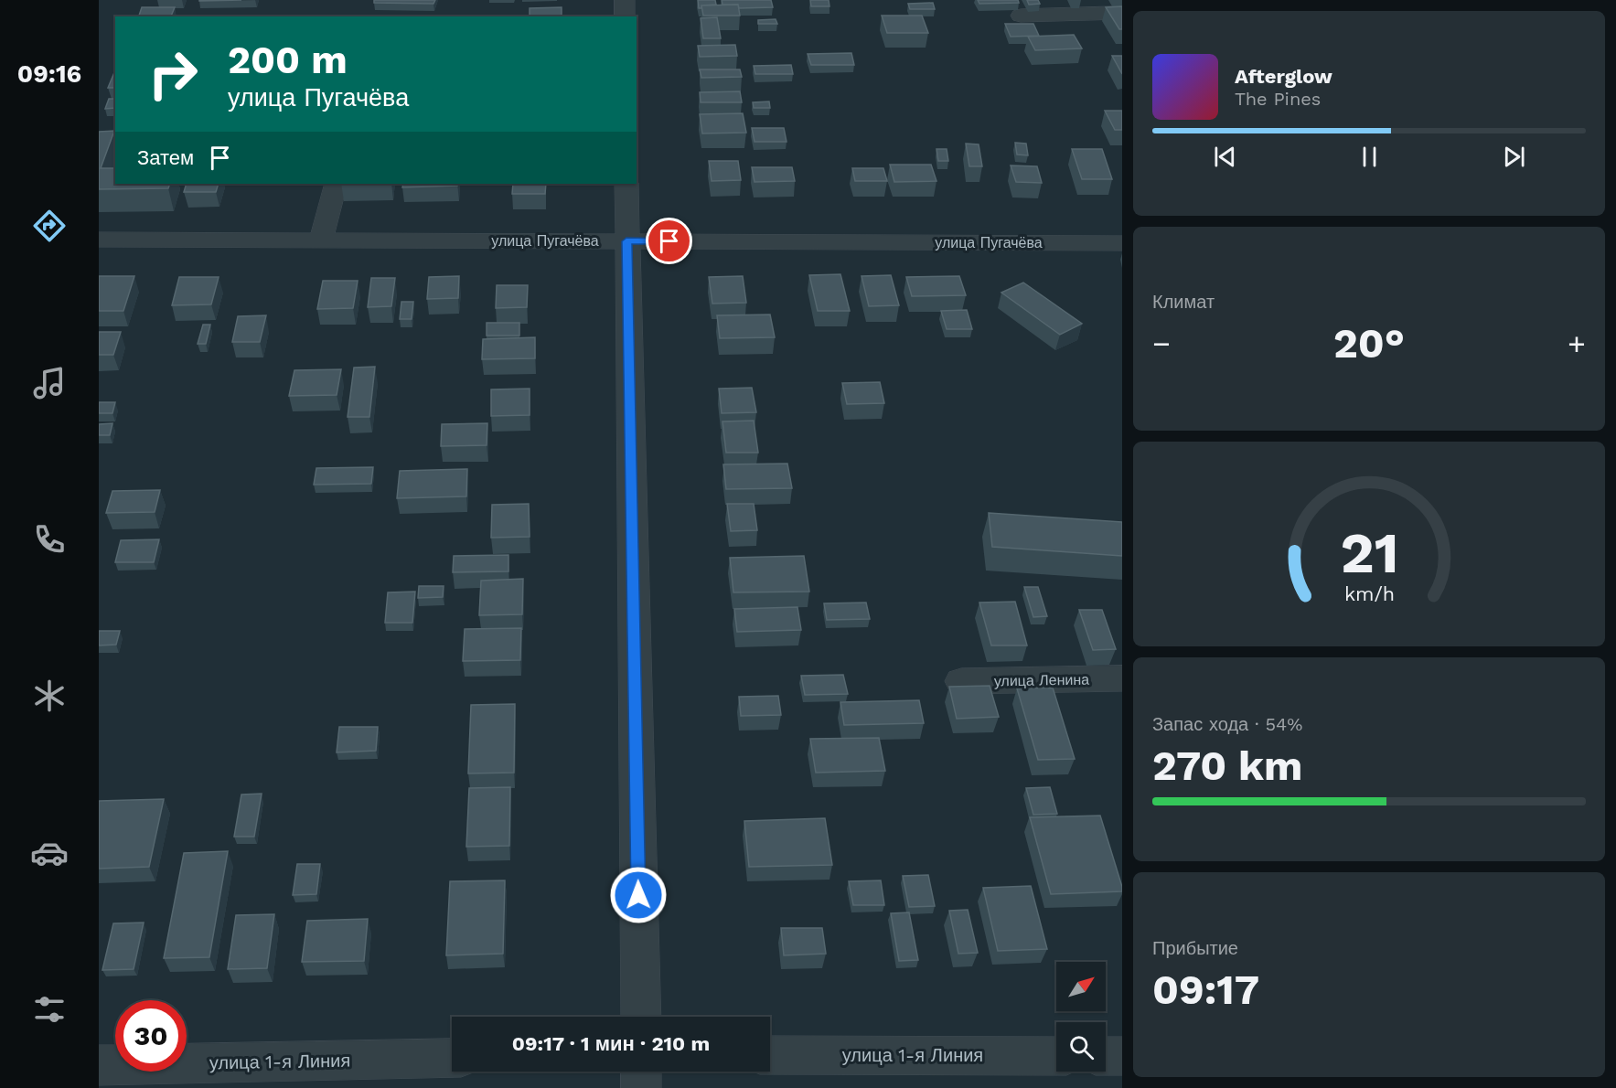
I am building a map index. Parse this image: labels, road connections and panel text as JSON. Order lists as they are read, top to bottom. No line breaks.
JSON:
{"streets":{"street":["улица Пугачёва","улица Ленина","улица 1-я Линия"]},"north":"top right","page":{"tabs":"09:16","turn":["200 m","улица Пугачёва"],"song":["Afterglow","The Pines"],"then":"Затем","tile":["Климат",["Запас хода · 54%","270 km"],["Прибытие","09:17"]],"heat":["−","20°","+"],"limit":"30","trip":"09:17 · 1 мин · 210 m","gauge":["21","km/h"]}}
